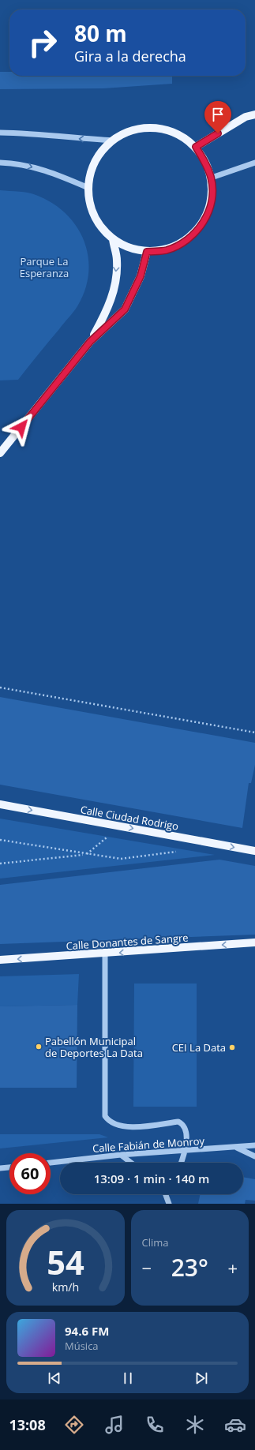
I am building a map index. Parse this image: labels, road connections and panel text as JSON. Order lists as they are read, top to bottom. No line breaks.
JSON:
{"streets":{"main road":["Calle Ciudad Rodrigo","Calle Donantes de Sangre"],"street":["Calle Fabián de Monroy"]},"one_way":["Calle Ciudad Rodrigo","Calle Donantes de Sangre"],"parks":["Parque La Esperanza"],"places":["Pabellón Municipal de Deportes La Data","CEI La Data"],"page":{"turn":["80 m","Gira a la derecha"],"limit":"60","trip":"13:09 · 1 min · 140 m","tile":"Clima","heat":["−","23°","+"],"song":["94.6 FM","Música"],"tabs":"13:08","gauge":["54","km/h"]}}
